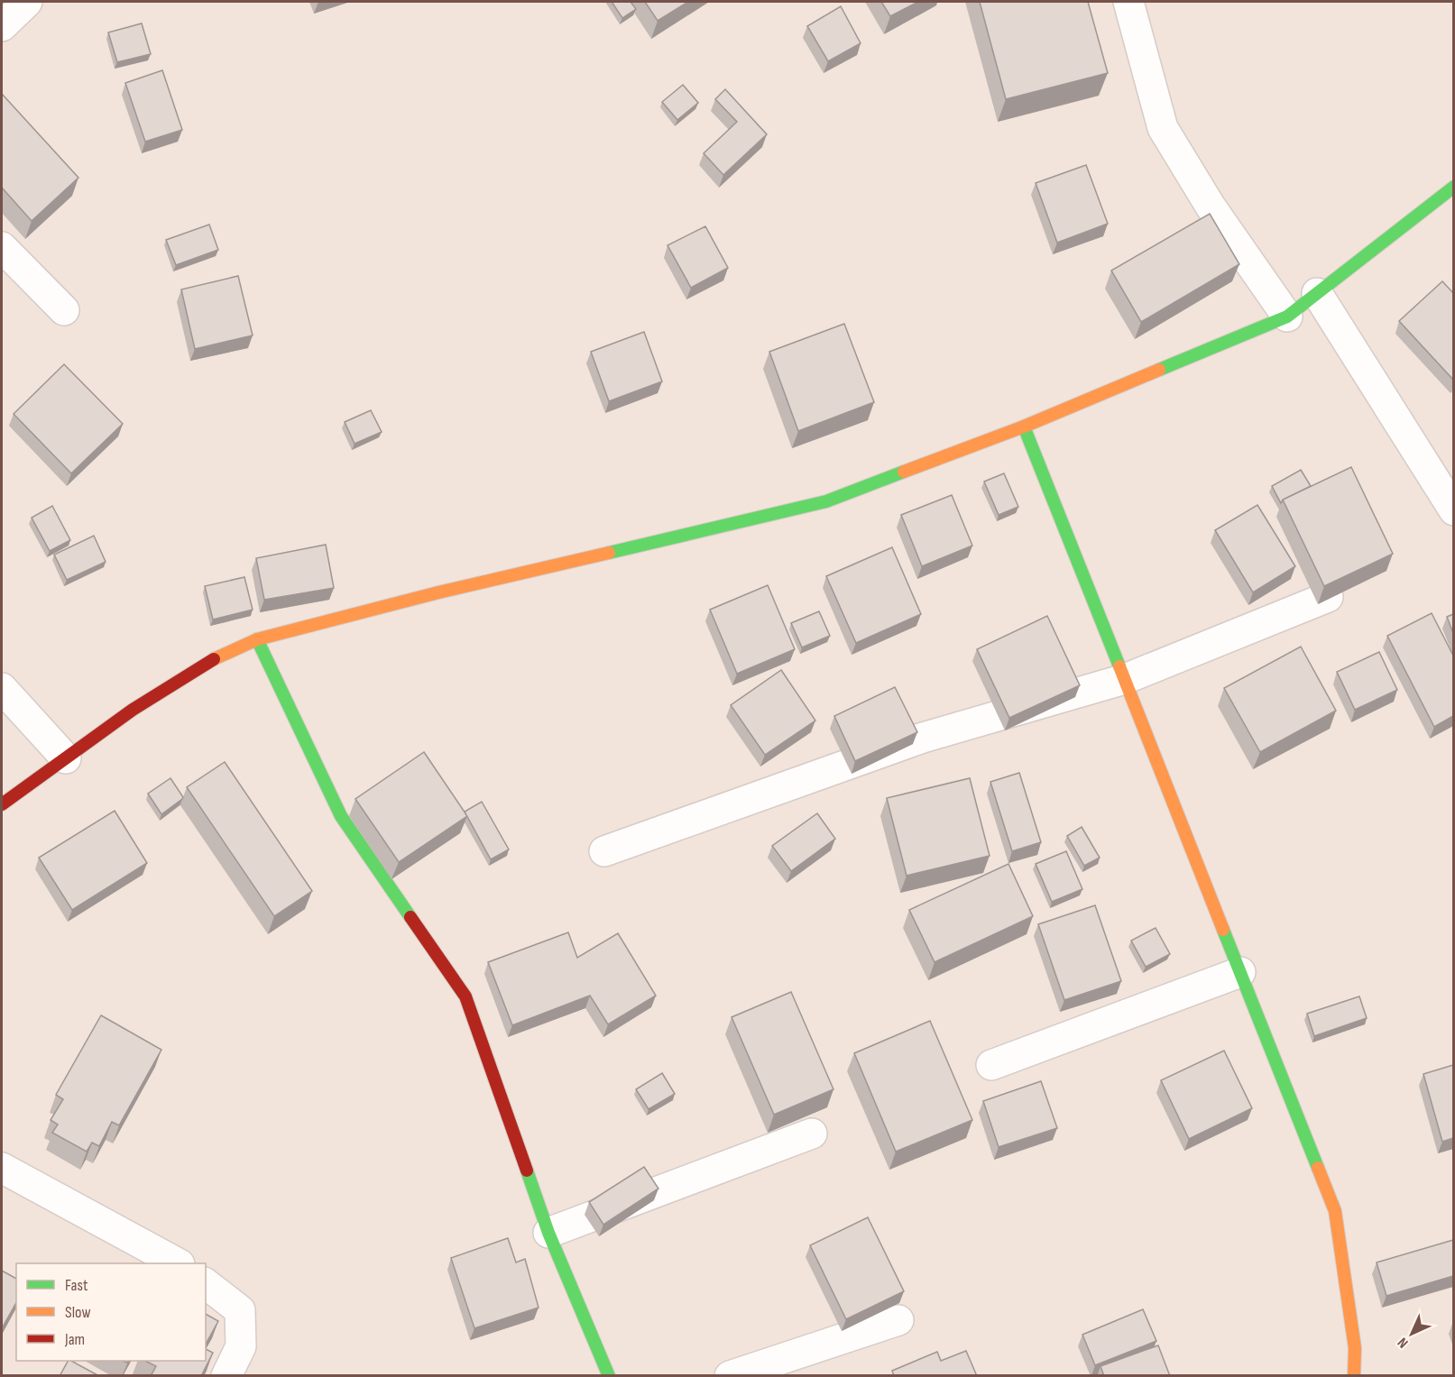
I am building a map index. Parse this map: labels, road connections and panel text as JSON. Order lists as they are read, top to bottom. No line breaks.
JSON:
{"legend":["Fast","Slow","Jam"],"north":"bottom left"}
